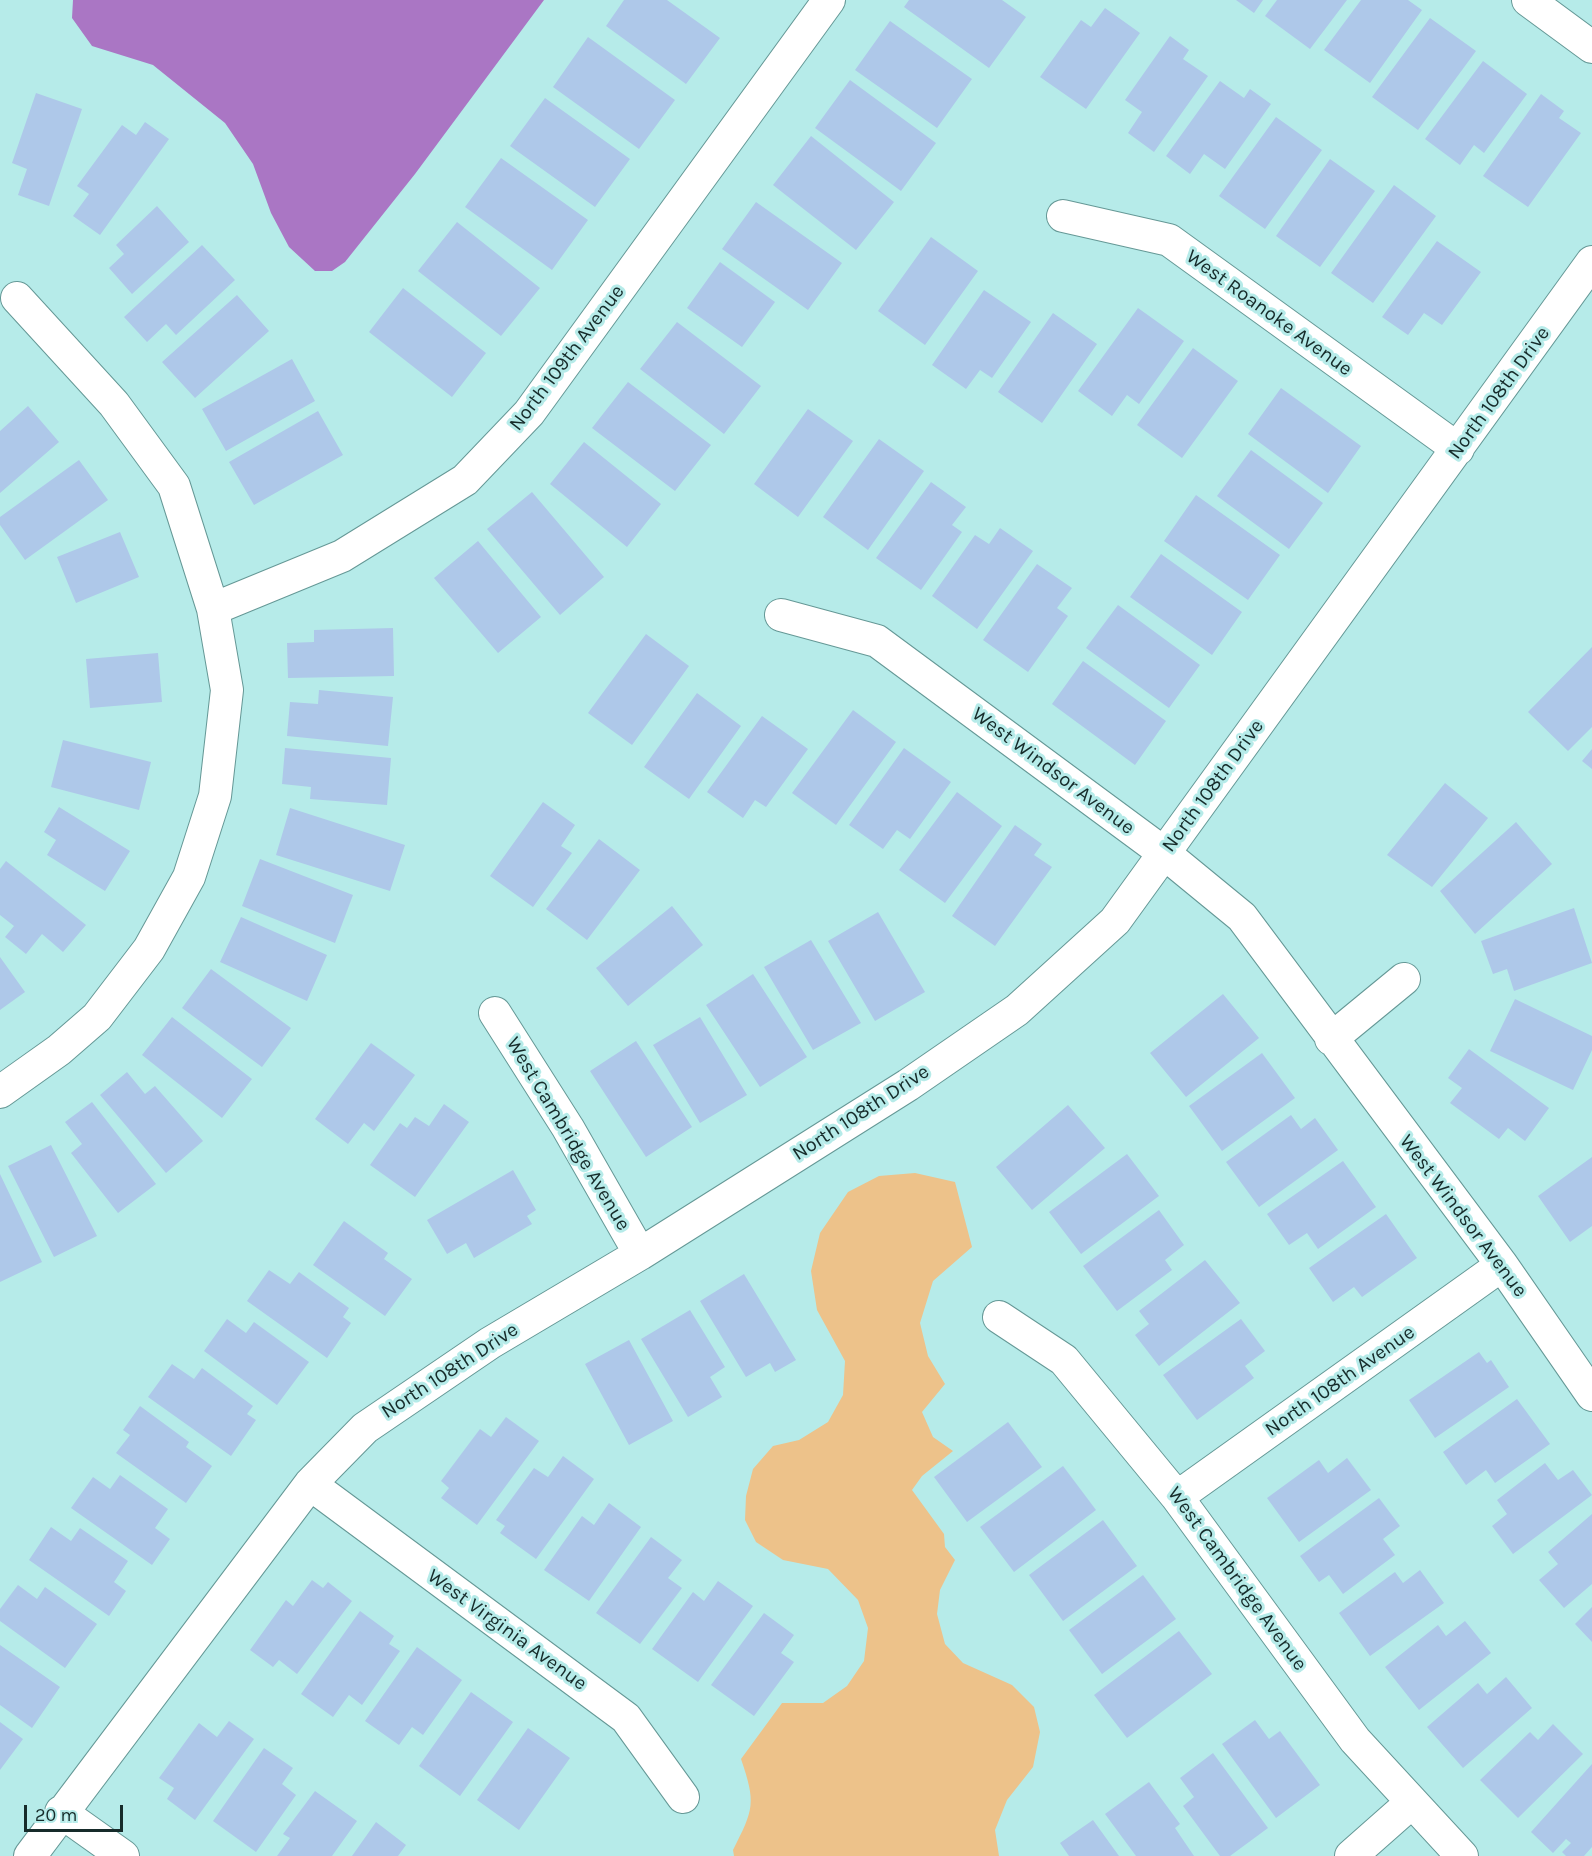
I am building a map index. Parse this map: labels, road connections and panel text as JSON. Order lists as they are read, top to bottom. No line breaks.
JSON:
{"streets":{"street":["West Roanoke Avenue","North 109th Avenue","North 108th Drive","West Windsor Avenue","West Cambridge Avenue","North 108th Avenue","West Virginia Avenue"]},"crossings":[["West Roanoke Avenue","North 108th Drive"],["North 108th Drive","West Windsor Avenue"],["North 108th Drive","West Cambridge Avenue"],["North 108th Drive","West Virginia Avenue"],["West Windsor Avenue","North 108th Avenue"],["West Cambridge Avenue","North 108th Avenue"]],"scale_bar":"20 m"}
